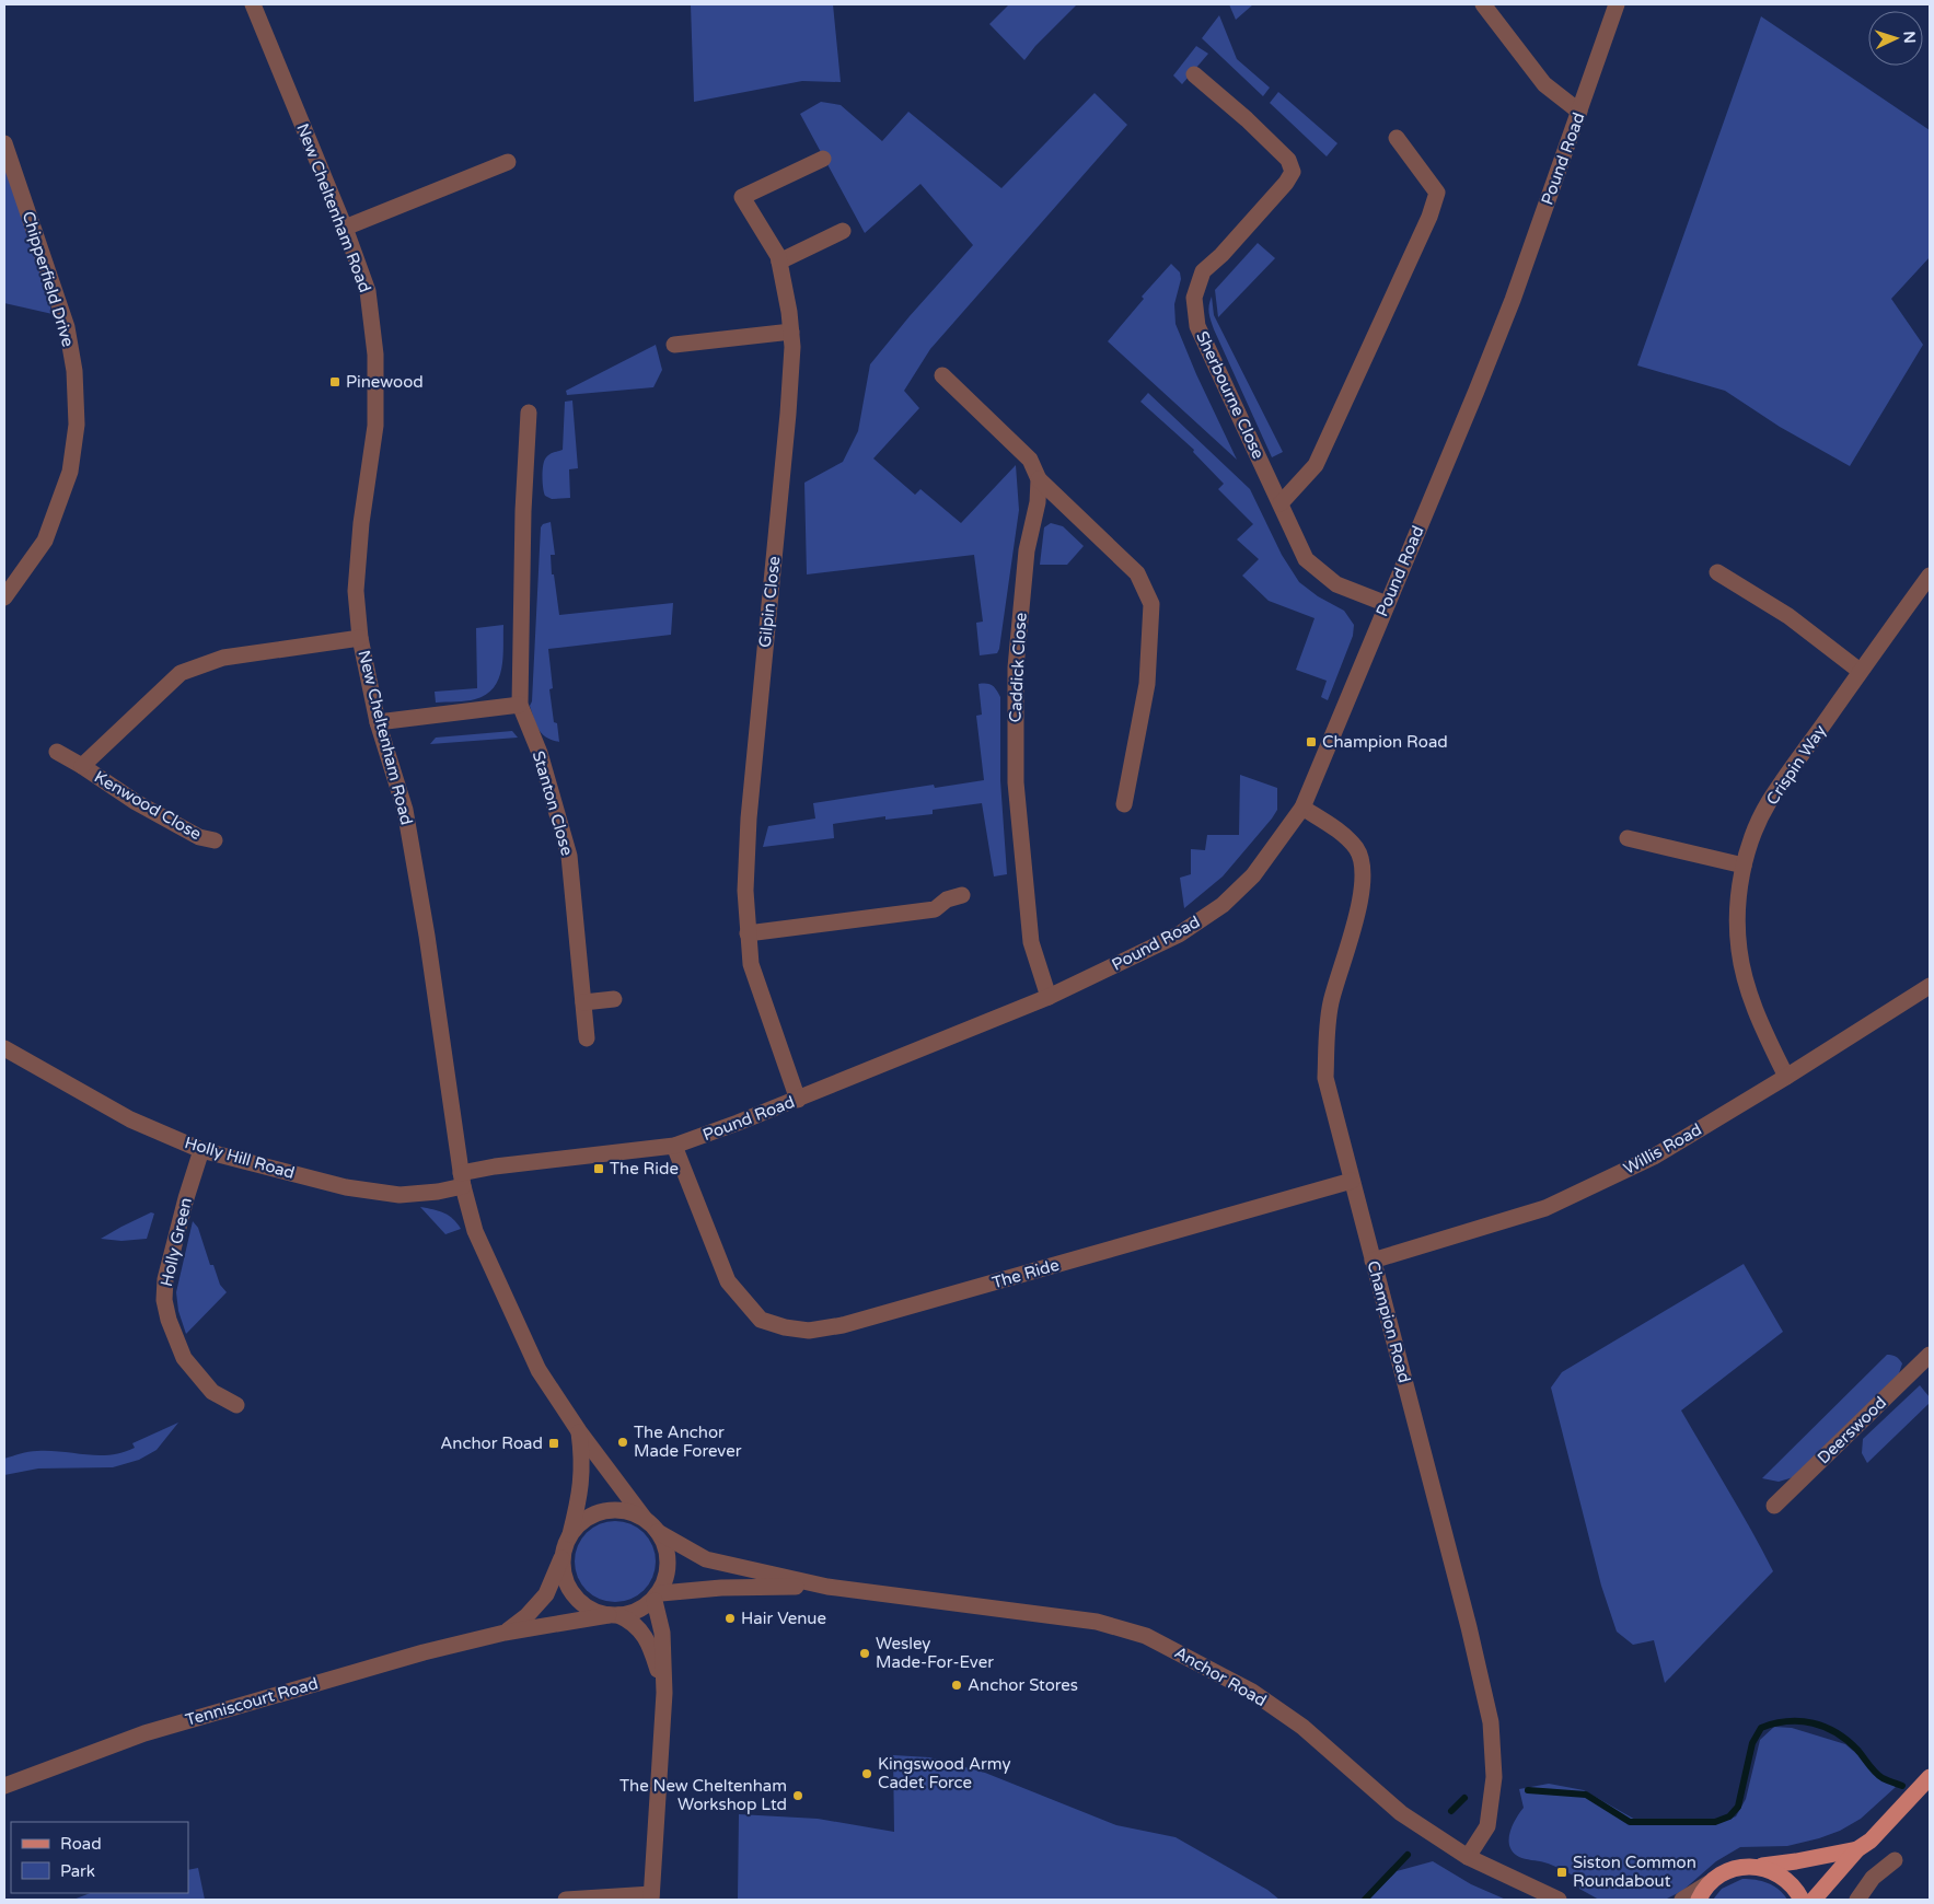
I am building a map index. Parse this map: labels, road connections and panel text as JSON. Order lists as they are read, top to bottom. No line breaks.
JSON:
{"streets":{"street":["Pound Road","New Cheltenham Road","Chipperfield Drive","Sherbourne Close","Gilpin Close","Caddick Close","Crispin Way","Stanton Close","Kenwood Close","Willis Road","Holly Hill Road","Holly Green","The Ride","Champion Road","Deerswood","Anchor Road","Tenniscourt Road"]},"crossings":[["Pound Road","New Cheltenham Road"],["Pound Road","Sherbourne Close"],["Pound Road","Gilpin Close"],["Pound Road","Caddick Close"],["Pound Road","Holly Hill Road"],["Pound Road","The Ride"],["Pound Road","Champion Road"],["New Cheltenham Road","Kenwood Close"],["New Cheltenham Road","Holly Hill Road"],["New Cheltenham Road","Anchor Road"],["New Cheltenham Road","Tenniscourt Road"],["Crispin Way","Willis Road"],["Willis Road","Champion Road"],["Holly Hill Road","Holly Green"],["The Ride","Champion Road"],["Champion Road","Anchor Road"],["Anchor Road","Tenniscourt Road"]],"places":{"transit":["Pinewood","Champion Road","The Ride","Anchor Road","Siston Common Roundabout"],"other":["The Anchor Made Forever","Hair Venue","Wesley Made-For-Ever","Anchor Stores","Kingswood Army Cadet Force","The New Cheltenham Workshop Ltd"]},"legend":["Road","Park"],"north":"right"}
